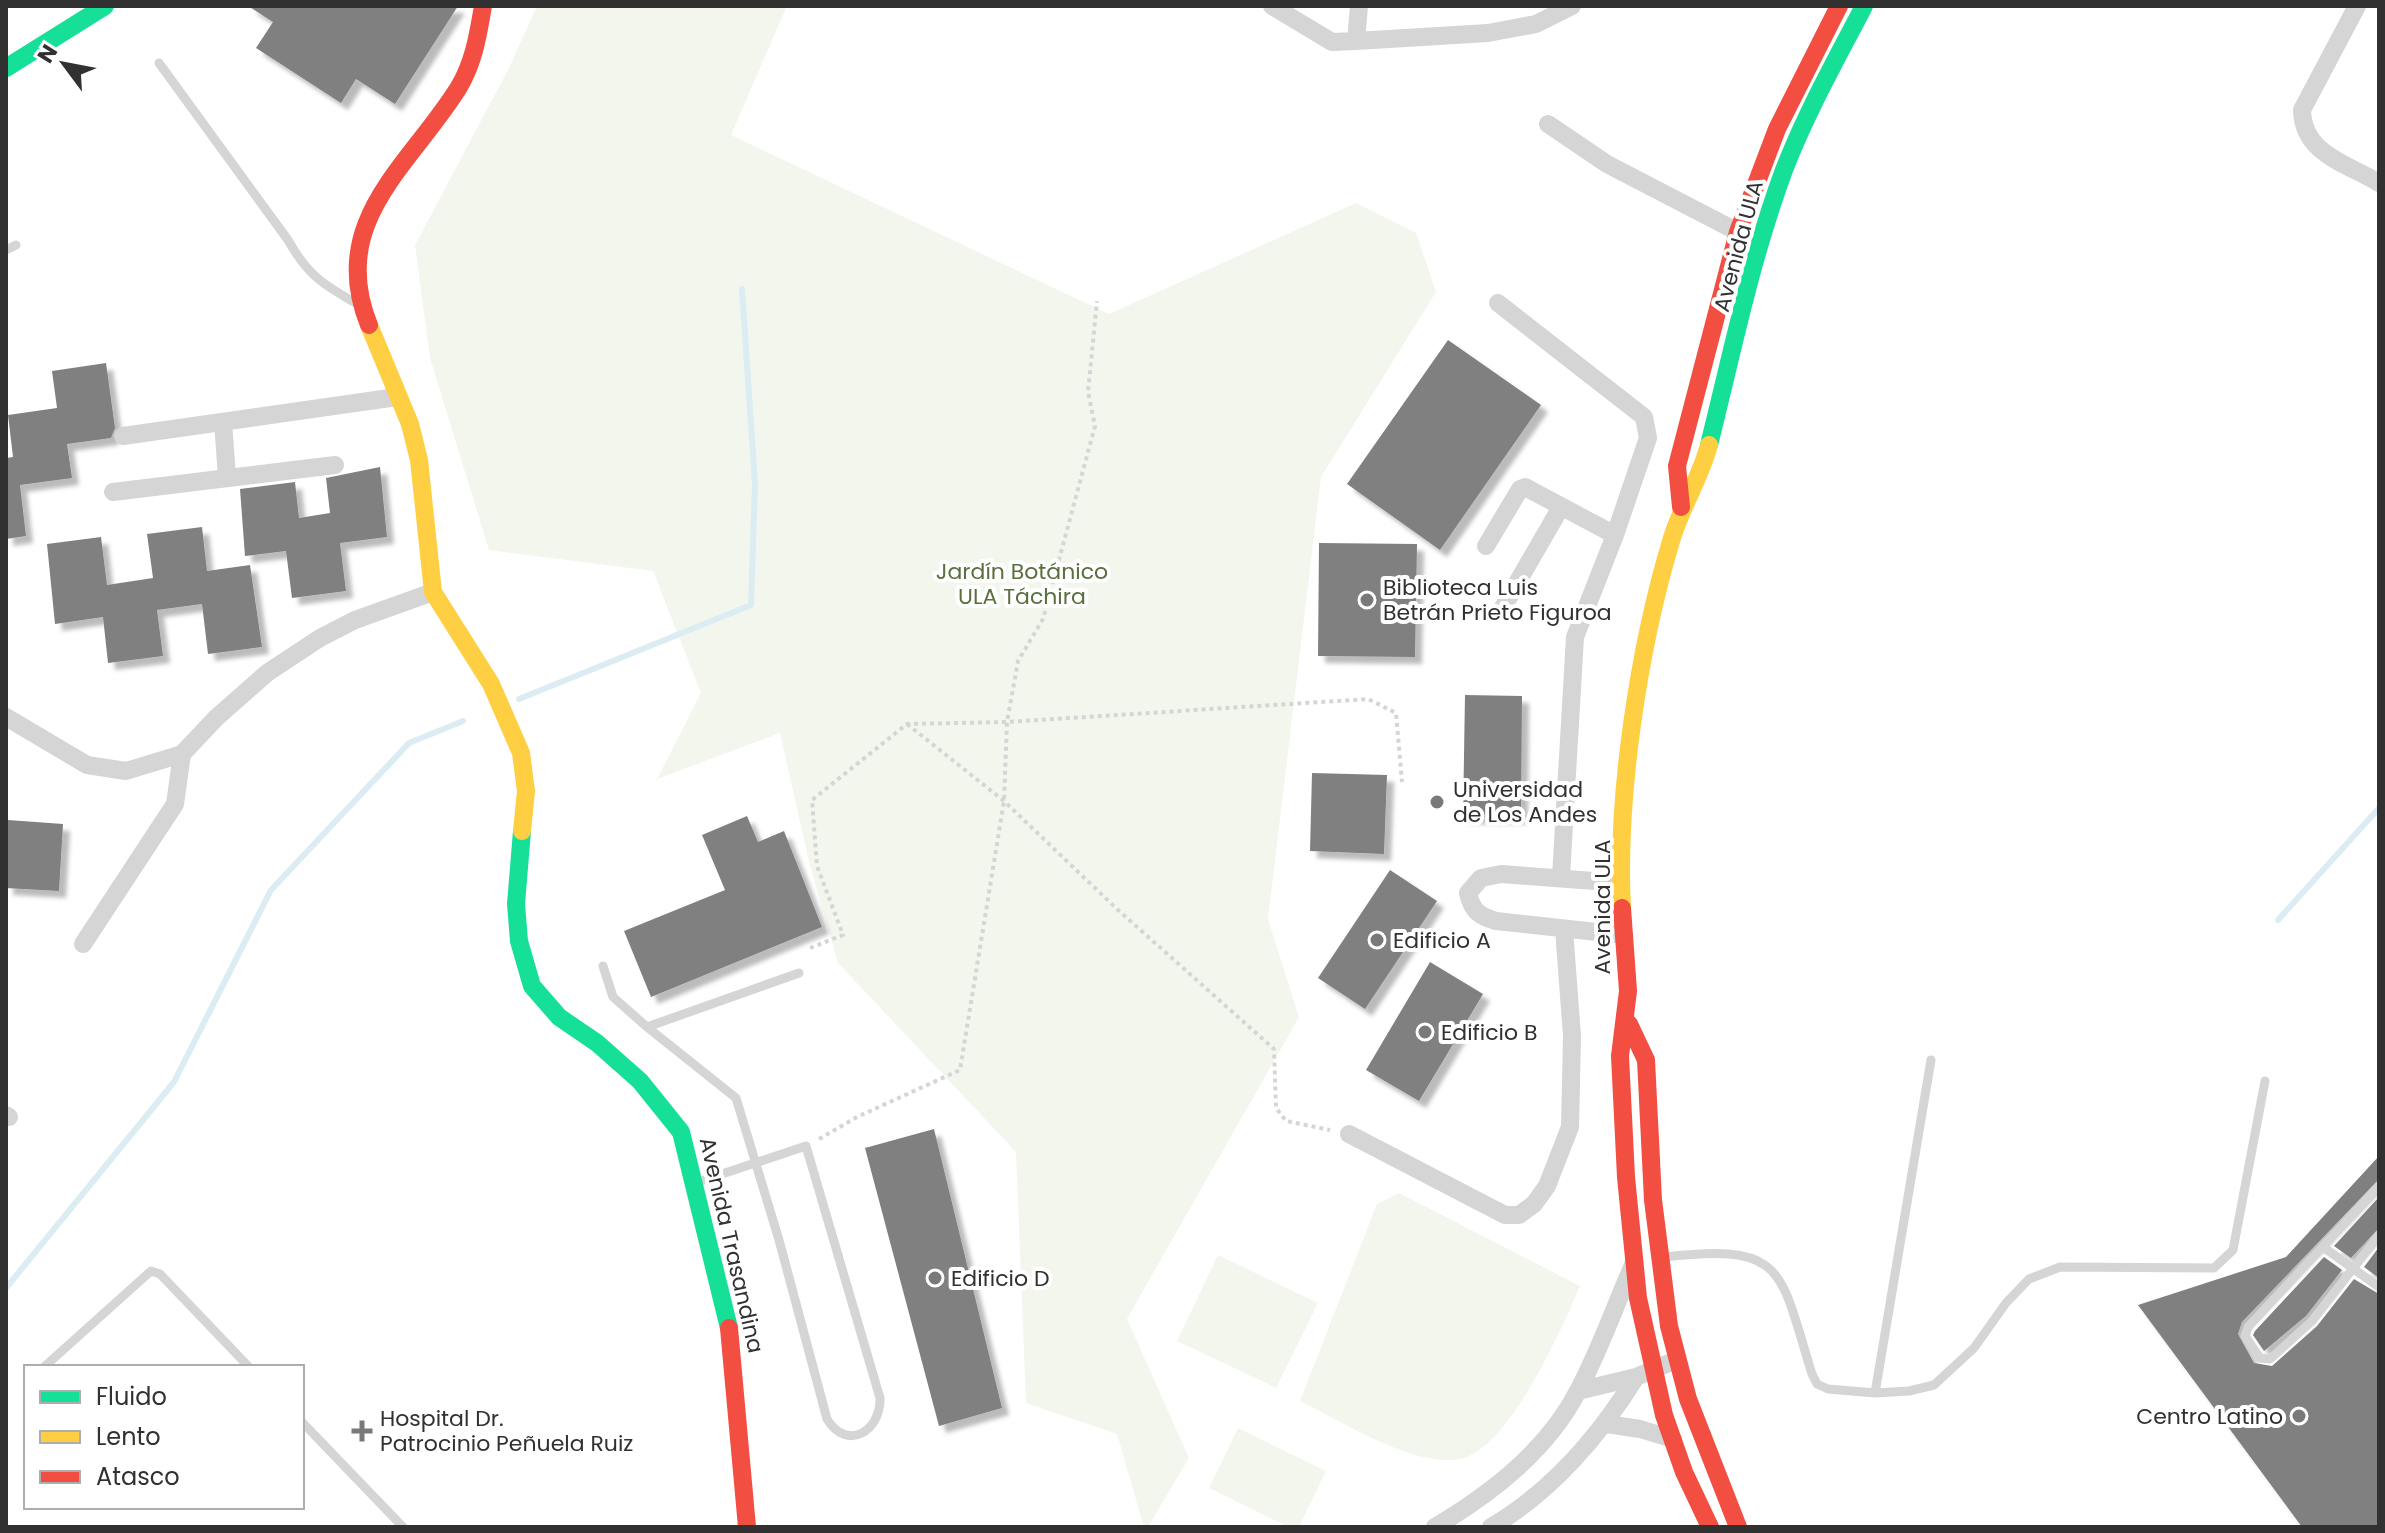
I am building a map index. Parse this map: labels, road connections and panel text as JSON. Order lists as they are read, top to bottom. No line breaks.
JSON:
{"streets":{"street":["Avenida ULA","Avenida Trasandina"]},"parks":["Jardín Botánico ULA Táchira"],"places":{"other":["Biblioteca Luis Betrán Prieto Figuroa","Universidad de Los Andes","Edificio A","Edificio B","Edificio D","Centro Latino"],"health":["Hospital Dr. Patrocinio Peñuela Ruiz"]},"legend":["Fluido","Lento","Atasco"],"north":"top left"}
